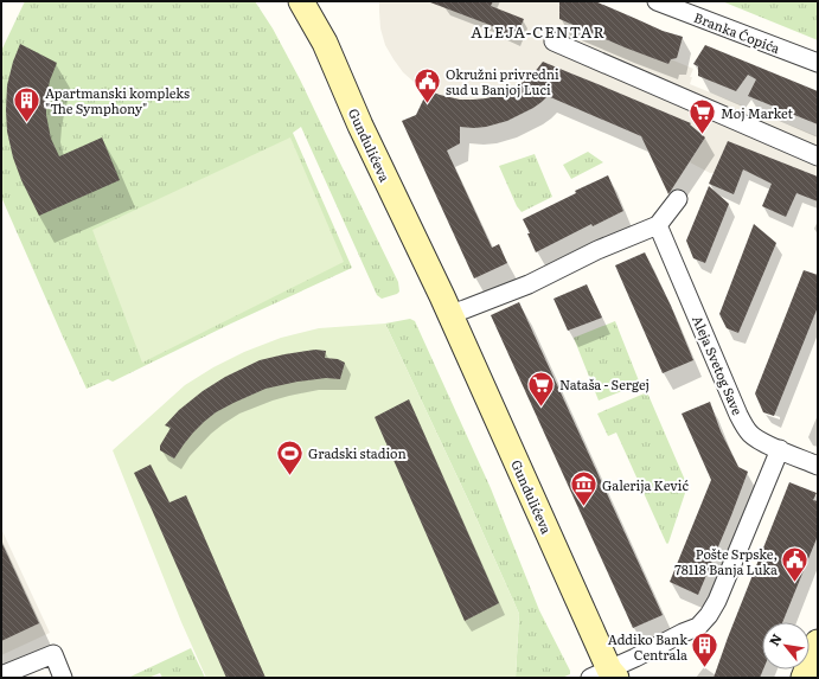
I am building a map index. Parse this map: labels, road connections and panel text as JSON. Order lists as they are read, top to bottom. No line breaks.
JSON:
{"streets":{"street":["Branka Ćopića","Gundulićeva","Aleja Svetog Save"]},"districts":["ALEJA-CENTAR"],"places":{"public building":["Okružni privredni sud u Banjoj Luci","Pošte Srpske, 78118 Banja Luka"],"building":["Apartmanski kompleks \"The Symphony\"","Addiko Bank Centrala"],"supermarket":["Moj Market","Nataša - Sergej"],"sports":["Gradski stadion"],"museum":["Galerija Kević"]},"north":"top left"}
